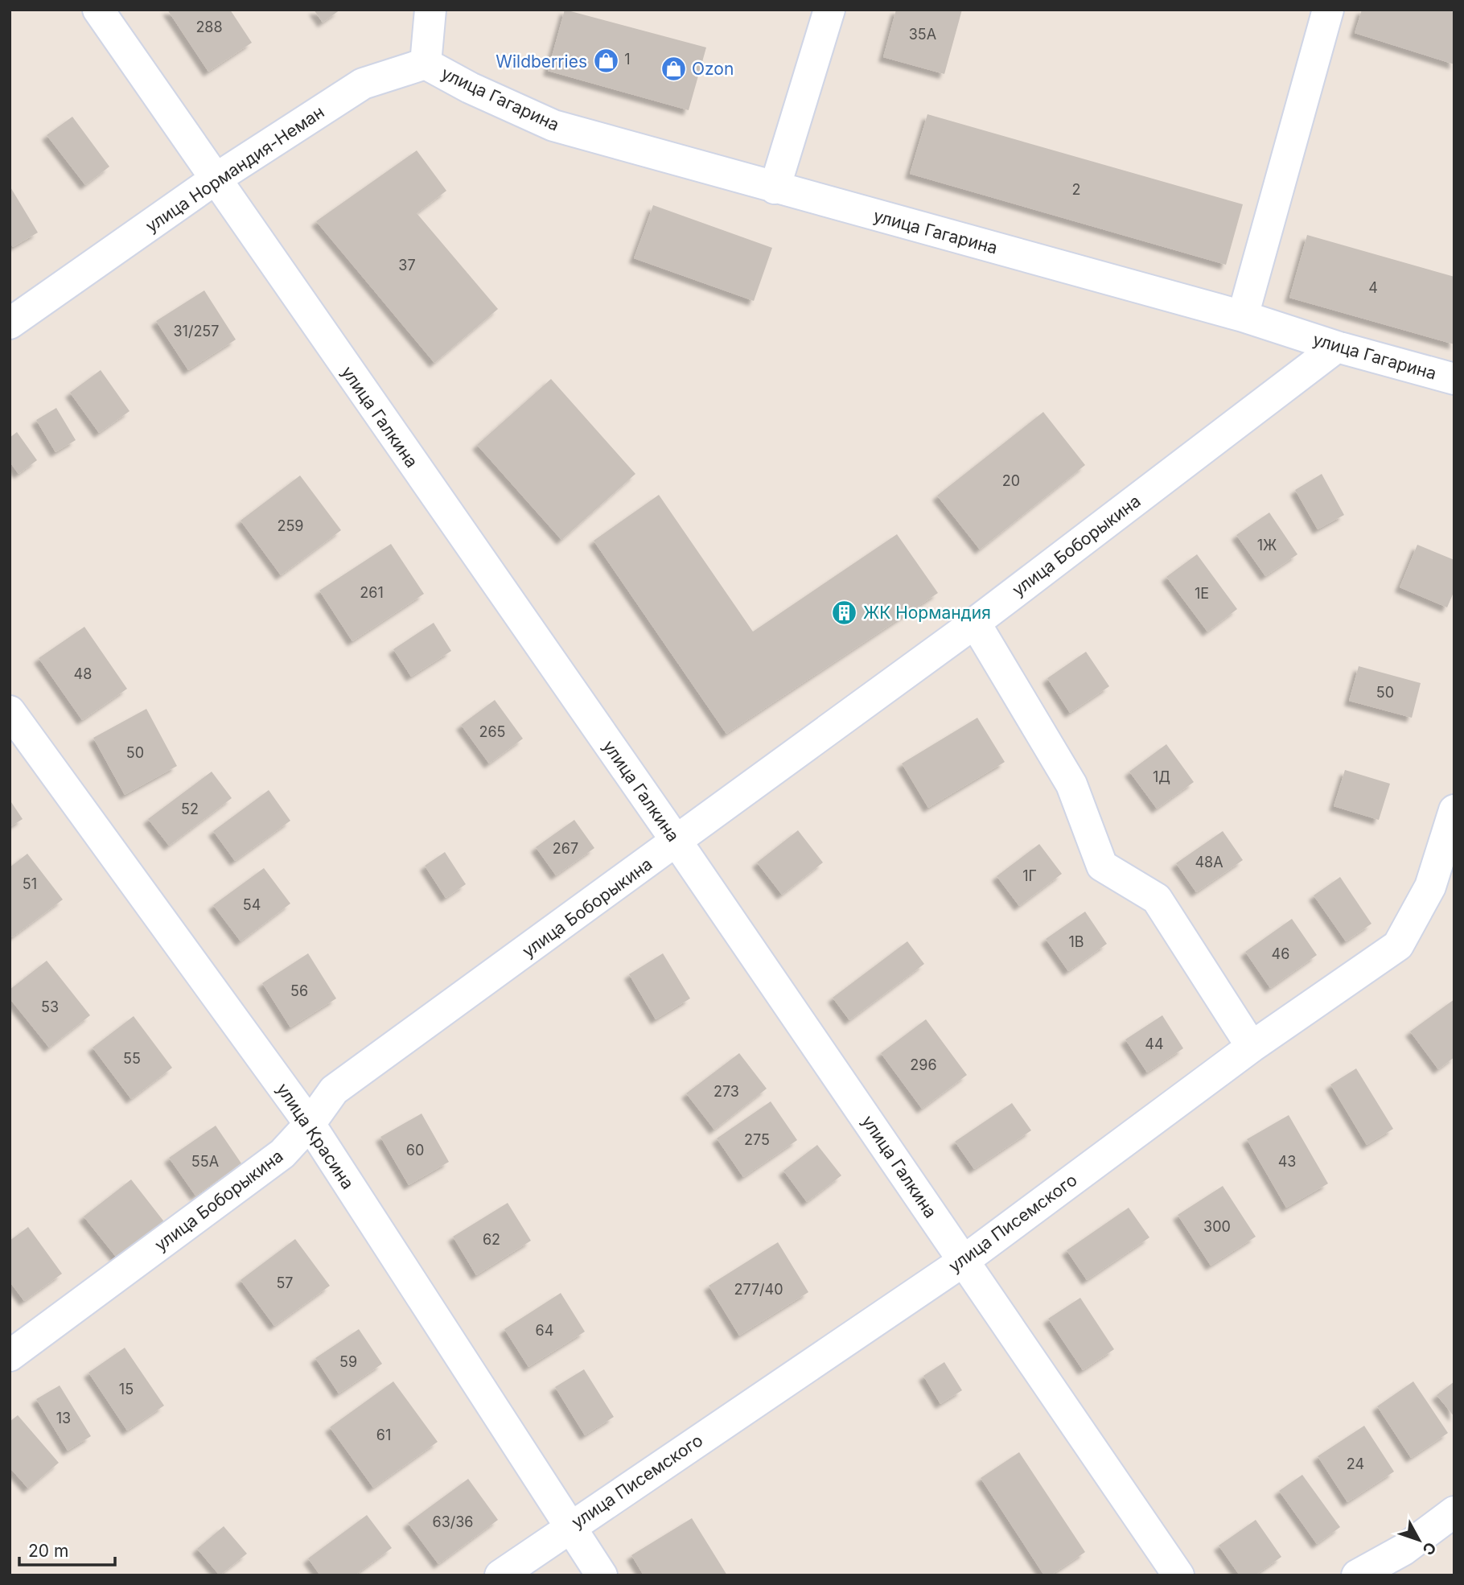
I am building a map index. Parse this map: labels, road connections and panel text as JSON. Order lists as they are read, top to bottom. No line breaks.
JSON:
{"streets":{"street":["улица Гагарина","улица Нормандия-Неман","улица Галкина","улица Боборыкина","улица Красина","улица Писемского"]},"crossings":[["улица Гагарина","улица Нормандия-Неман"],["улица Гагарина","улица Боборыкина"],["улица Нормандия-Неман","улица Галкина"],["улица Галкина","улица Боборыкина"],["улица Галкина","улица Писемского"],["улица Боборыкина","улица Красина"],["улица Красина","улица Писемского"]],"places":{"shop":["Wildberries","Ozon"],"building":["ЖК Нормандия"]},"house_numbers":["288","35А","1","2","37","4","31/257","20","259","1Ж","261","1Е","48","50","265","50","1Д","52","267","48А","1Г","51","54","1В","46","56","53","44","55","296","273","275","60","55А","43","300","62","57","277/40","64","59","15","13","61","24","63/36"],"scale_bar":"20 m","north":"bottom right"}
